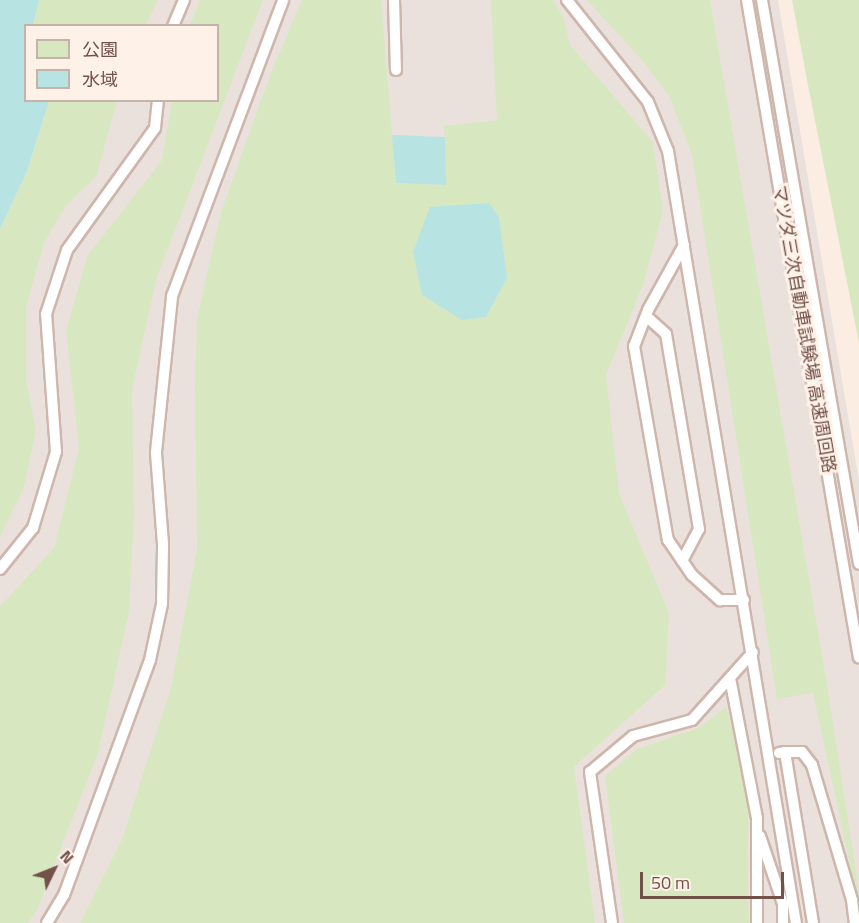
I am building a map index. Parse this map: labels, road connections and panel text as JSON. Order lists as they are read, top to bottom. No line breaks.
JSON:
{"streets":{"lane":["マツダ三次自動車試験場 高速周回路"]},"legend":["公園","水域"],"scale_bar":"50 m","north":"top right"}
